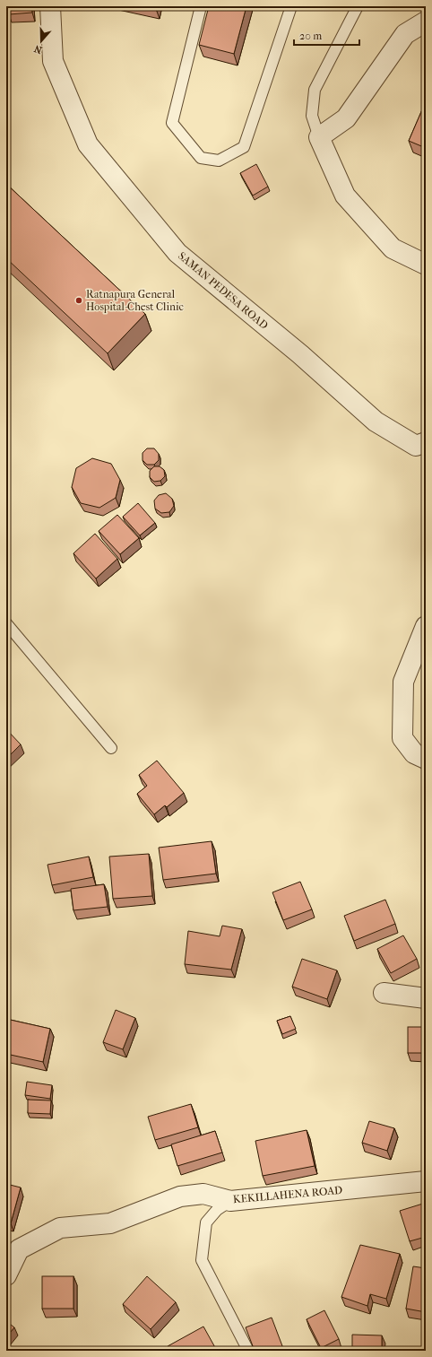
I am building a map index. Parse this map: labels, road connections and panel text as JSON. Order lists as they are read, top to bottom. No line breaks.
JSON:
{"streets":{"street":["SAMAN PEDESA ROAD","KEKILLAHENA ROAD"]},"places":["Ratnapura General Hospital-Chest Clinic"],"scale_bar":"20 m","north":"bottom"}
